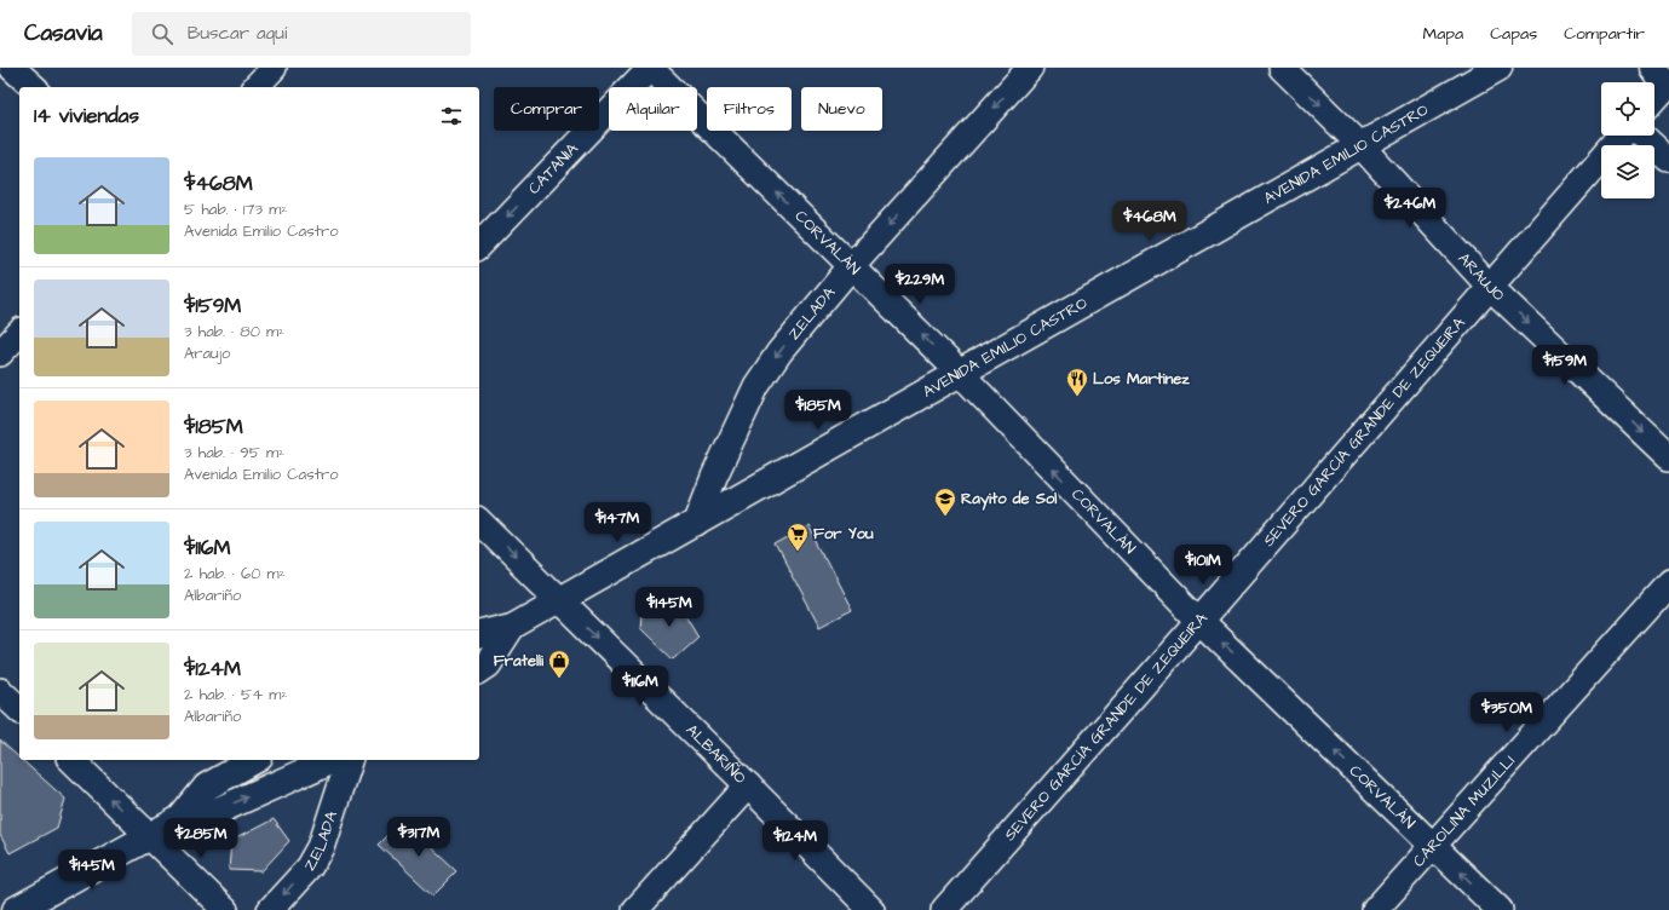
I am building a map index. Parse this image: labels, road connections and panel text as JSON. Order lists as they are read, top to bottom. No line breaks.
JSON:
{"streets":{"main road":["AVENIDA EMILIO CASTRO"],"street":["CATANIA","CORVALÁN","ARAUJO","ZELADA","SEVERO GARCÍA GRANDE DE ZEQUEIRA","ALBARIÑO","CAROLINA MUZILLI"]},"crossings":[["AVENIDA EMILIO CASTRO","CORVALÁN"],["AVENIDA EMILIO CASTRO","ARAUJO"],["AVENIDA EMILIO CASTRO","ZELADA"],["AVENIDA EMILIO CASTRO","ALBARIÑO"],["CATANIA","CORVALÁN"],["CORVALÁN","ZELADA"],["CORVALÁN","SEVERO GARCÍA GRANDE DE ZEQUEIRA"],["CORVALÁN","CAROLINA MUZILLI"],["ARAUJO","SEVERO GARCÍA GRANDE DE ZEQUEIRA"]],"one_way":["CATANIA","CORVALÁN","ARAUJO","ZELADA","ALBARIÑO"],"places":{"restaurant":["Los Martinez"],"school or university":["Rayito de Sol"],"supermarket":["For You"],"shop":["Fratelli"]},"page":{"header":"Casavia","search":"Buscar aquí","nav":["Mapa","Capas","Compartir"],"chip":["Comprar","Alquilar","Filtros","Nuevo"],"heading":"14 viviendas","list":[{"name":"$468M","note":"5 hab. · 173 m² · Avenida Emilio Castro"},{"name":"$159M","note":"3 hab. · 80 m² · Araujo"},{"name":"$185M","note":"3 hab. · 95 m² · Avenida Emilio Castro"},{"name":"$116M","note":"2 hab. · 60 m² · Albariño"},{"name":"$124M","note":"2 hab. · 54 m² · Albariño"}],"price":["$246M","$468M","$229M","$159M","$185M","$147M","$101M","$145M","$116M","$350M","$317M","$285M","$124M","$145M"]}}
